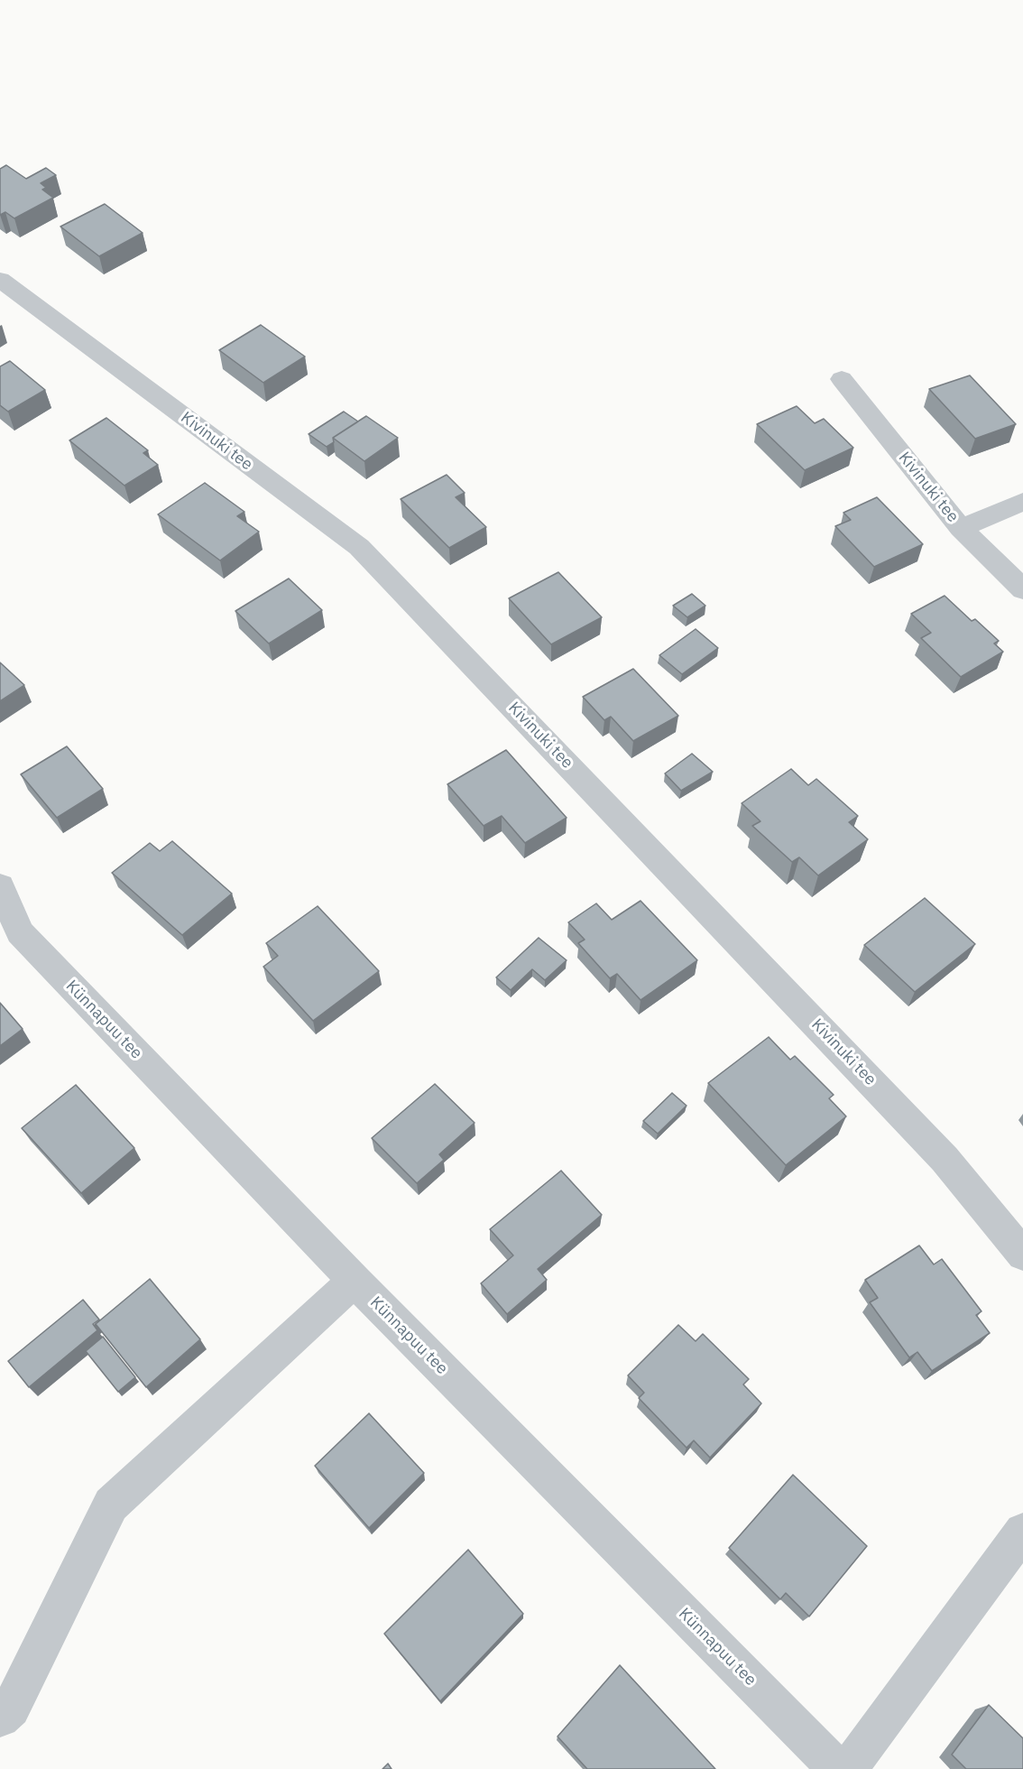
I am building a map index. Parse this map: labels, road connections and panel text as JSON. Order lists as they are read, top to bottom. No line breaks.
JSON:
{"streets":{"street":["Kivinuki tee","Künnapuu tee"]}}
